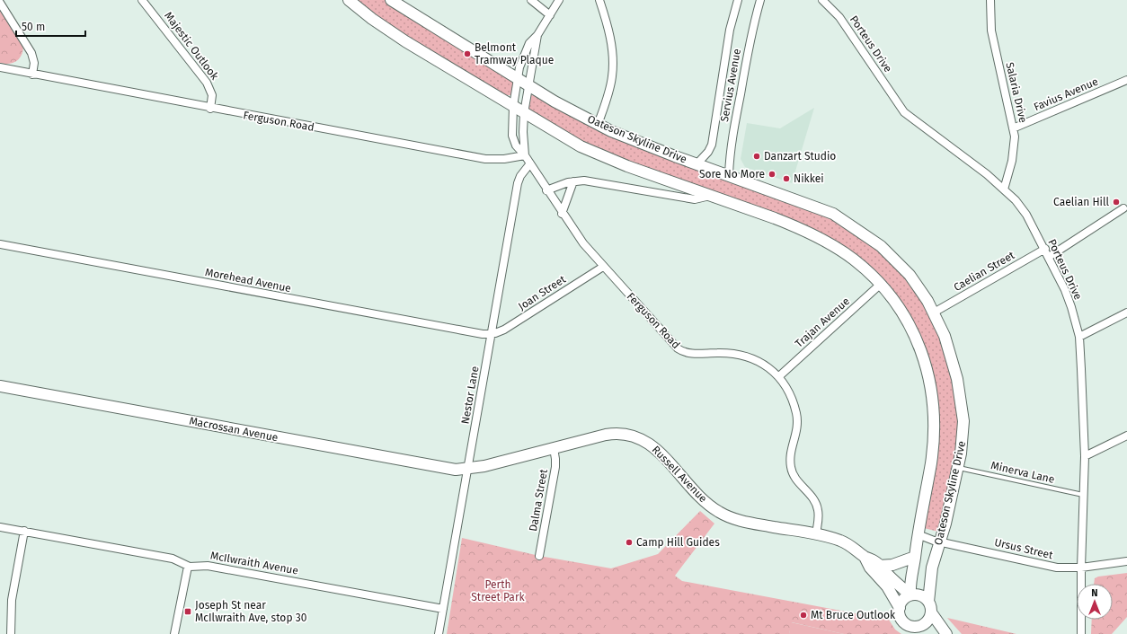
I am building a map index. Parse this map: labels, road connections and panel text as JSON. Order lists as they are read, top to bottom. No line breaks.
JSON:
{"streets":{"main road":["Oateson Skyline Drive","Macrossan Avenue","Russell Avenue"],"street":["Porteus Drive","Majestic Outlook","Servius Avenue","Salaria Drive","Favius Avenue","Ferguson Road","Caelian Street","Morehead Avenue","Joan Street","Trajan Avenue","Nestor Lane","Dalma Street","Ursus Street","McIlwraith Avenue"],"lane":["Minerva Lane"]},"crossings":[["Porteus Drive","Salaria Drive"],["Porteus Drive","Caelian Street"],["Porteus Drive","Minerva Lane"],["Porteus Drive","Ursus Street"],["Majestic Outlook","Ferguson Road"],["Servius Avenue","Oateson Skyline Drive"],["Salaria Drive","Favius Avenue"],["Ferguson Road","Oateson Skyline Drive"],["Ferguson Road","Joan Street"],["Ferguson Road","Trajan Avenue"],["Ferguson Road","Nestor Lane"],["Ferguson Road","Russell Avenue"],["Oateson Skyline Drive","Caelian Street"],["Oateson Skyline Drive","Trajan Avenue"],["Oateson Skyline Drive","Minerva Lane"],["Oateson Skyline Drive","Ursus Street"],["Morehead Avenue","Joan Street"],["Morehead Avenue","Nestor Lane"],["Joan Street","Nestor Lane"],["Nestor Lane","Macrossan Avenue"],["Nestor Lane","Russell Avenue"],["Nestor Lane","McIlwraith Avenue"],["Macrossan Avenue","Russell Avenue"],["Russell Avenue","Dalma Street"]],"parks":["Perth Street Park"],"places":{"other":["Belmont Tramway Plaque","Danzart Studio","Sore No More","Nikkei","Caelian Hill","Camp Hill Guides","Mt Bruce Outlook"],"transit":["Joseph St near McIlwraith Ave, stop 30"]},"scale_bar":"50 m","north":"top"}
